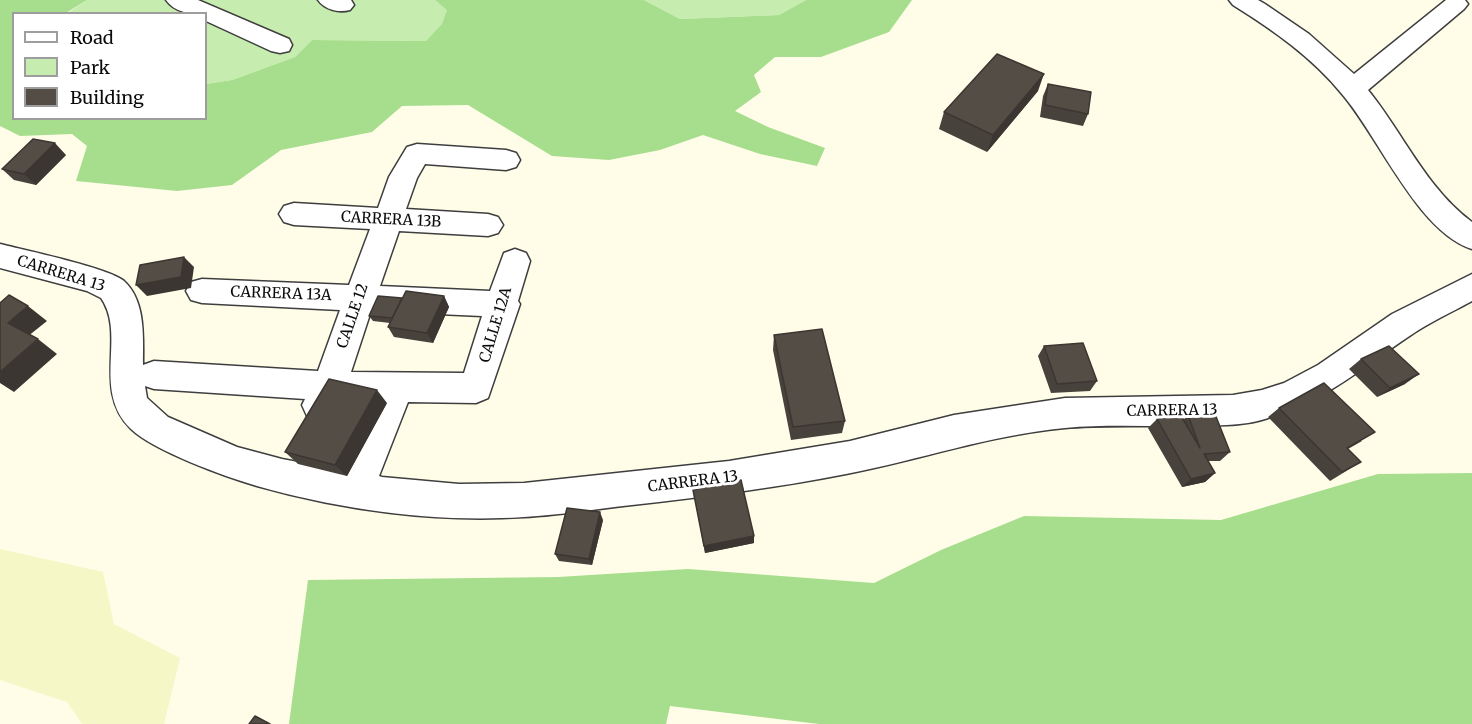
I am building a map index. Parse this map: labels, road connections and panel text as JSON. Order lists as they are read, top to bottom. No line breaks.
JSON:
{"streets":{"street":["CARRERA 13B","CARRERA 13","CARRERA 13A","CALLE 12","CALLE 12A"]},"crossings":[["CARRERA 13B","CALLE 12"],["CARRERA 13","CALLE 12"],["CARRERA 13A","CALLE 12"],["CARRERA 13A","CALLE 12A"]],"legend":["Road","Park","Building"]}
